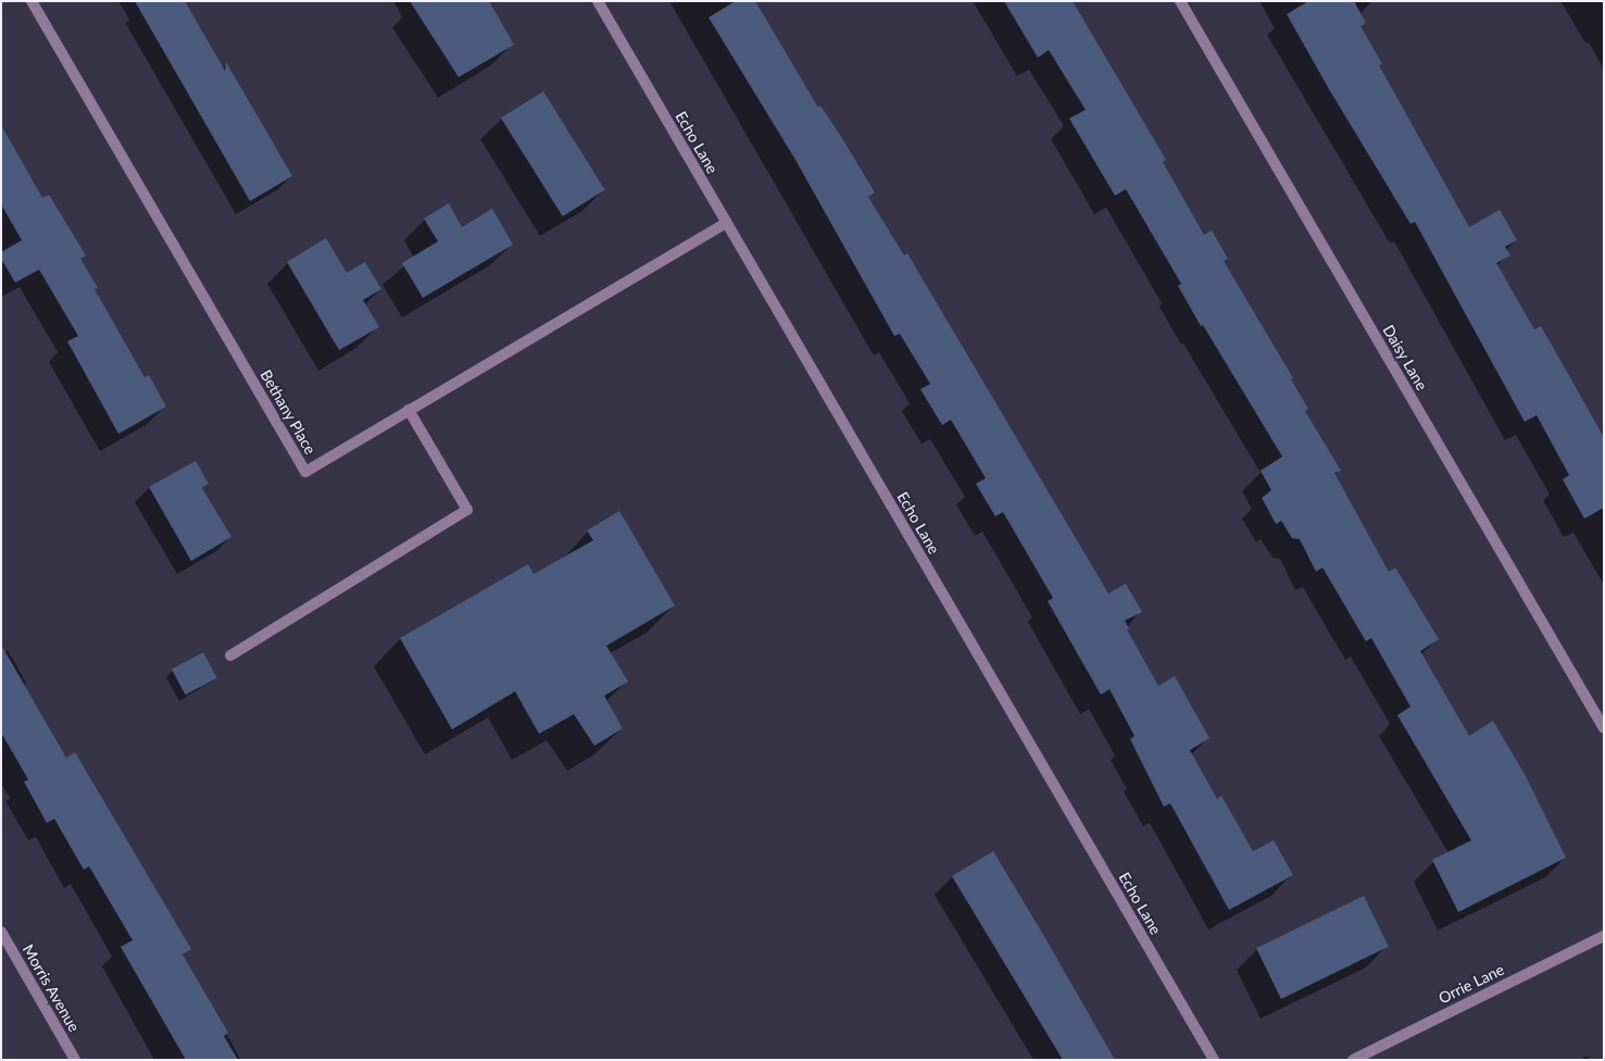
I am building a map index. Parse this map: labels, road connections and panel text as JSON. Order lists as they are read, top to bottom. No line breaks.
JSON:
{"streets":{"street":["Echo Lane","Daisy Lane","Bethany Place","Orrie Lane","Morris Avenue"]},"crossings":[["Echo Lane","Bethany Place"]]}
